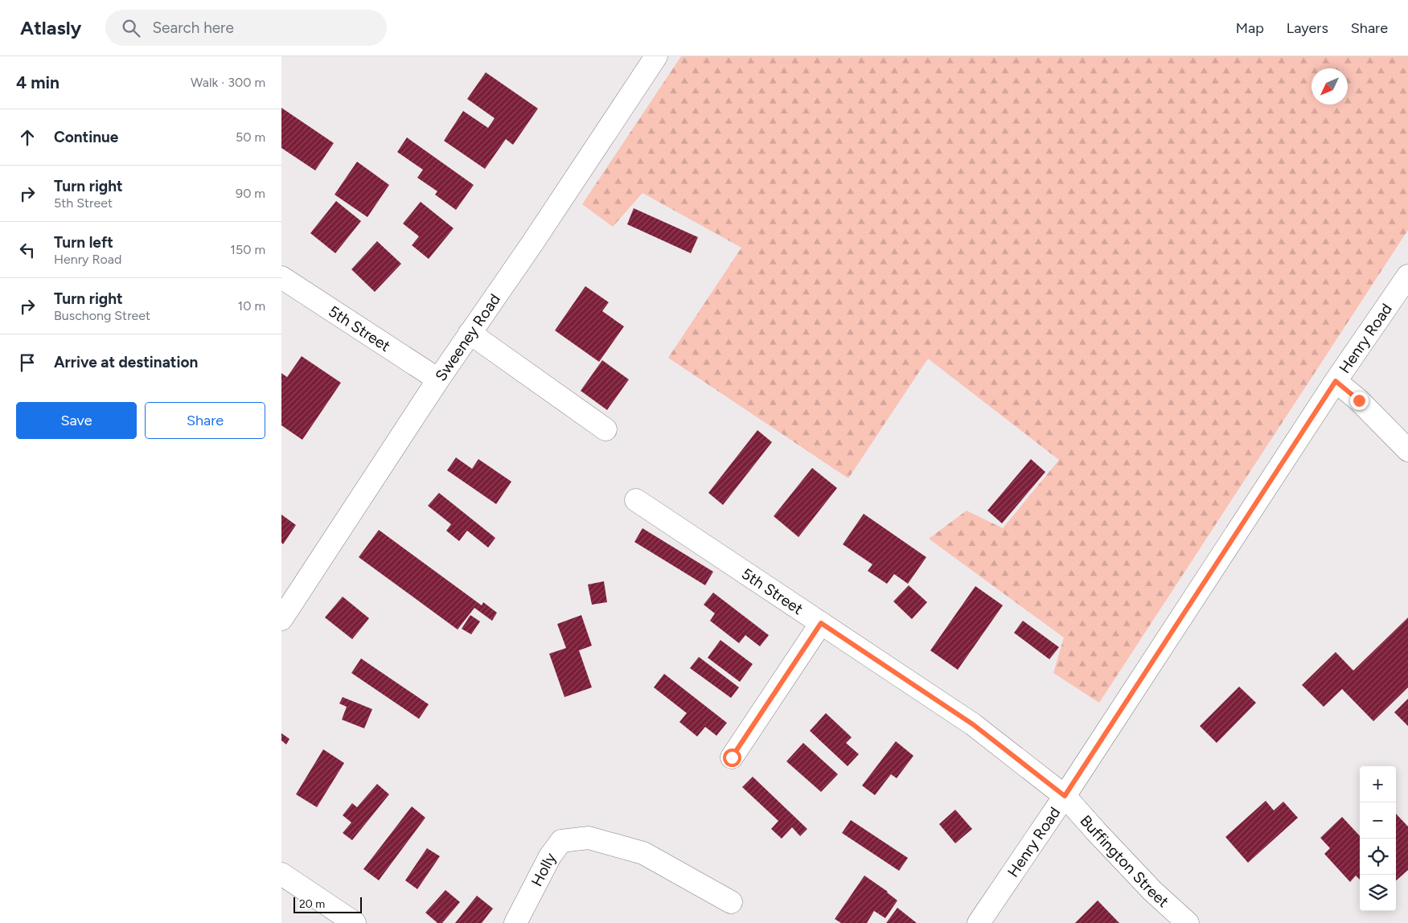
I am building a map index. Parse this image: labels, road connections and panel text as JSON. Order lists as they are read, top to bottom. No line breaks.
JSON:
{"streets":{"street":["5th Street","Sweeney Road","Henry Road","Buffington Street","Holly"]},"crossings":[["5th Street","Sweeney Road"],["5th Street","Henry Road"],["5th Street","Buffington Street"],["Henry Road","Buffington Street"]],"scale_bar":"20 m","north":"bottom left","page":{"header":"Atlasly","search":"Search here","nav":["Map","Layers","Share"],"heading":["4 min","Walk · 300 m"],"list":[["Continue","50 m"],["Turn right","5th Street","90 m"],["Turn left","Henry Road","150 m"],["Turn right","Buschong Street","10 m"],"Arrive at destination"],"buttons":["Save","Share"],"map_buttons":["+","−"],"scale":"20 m"}}
